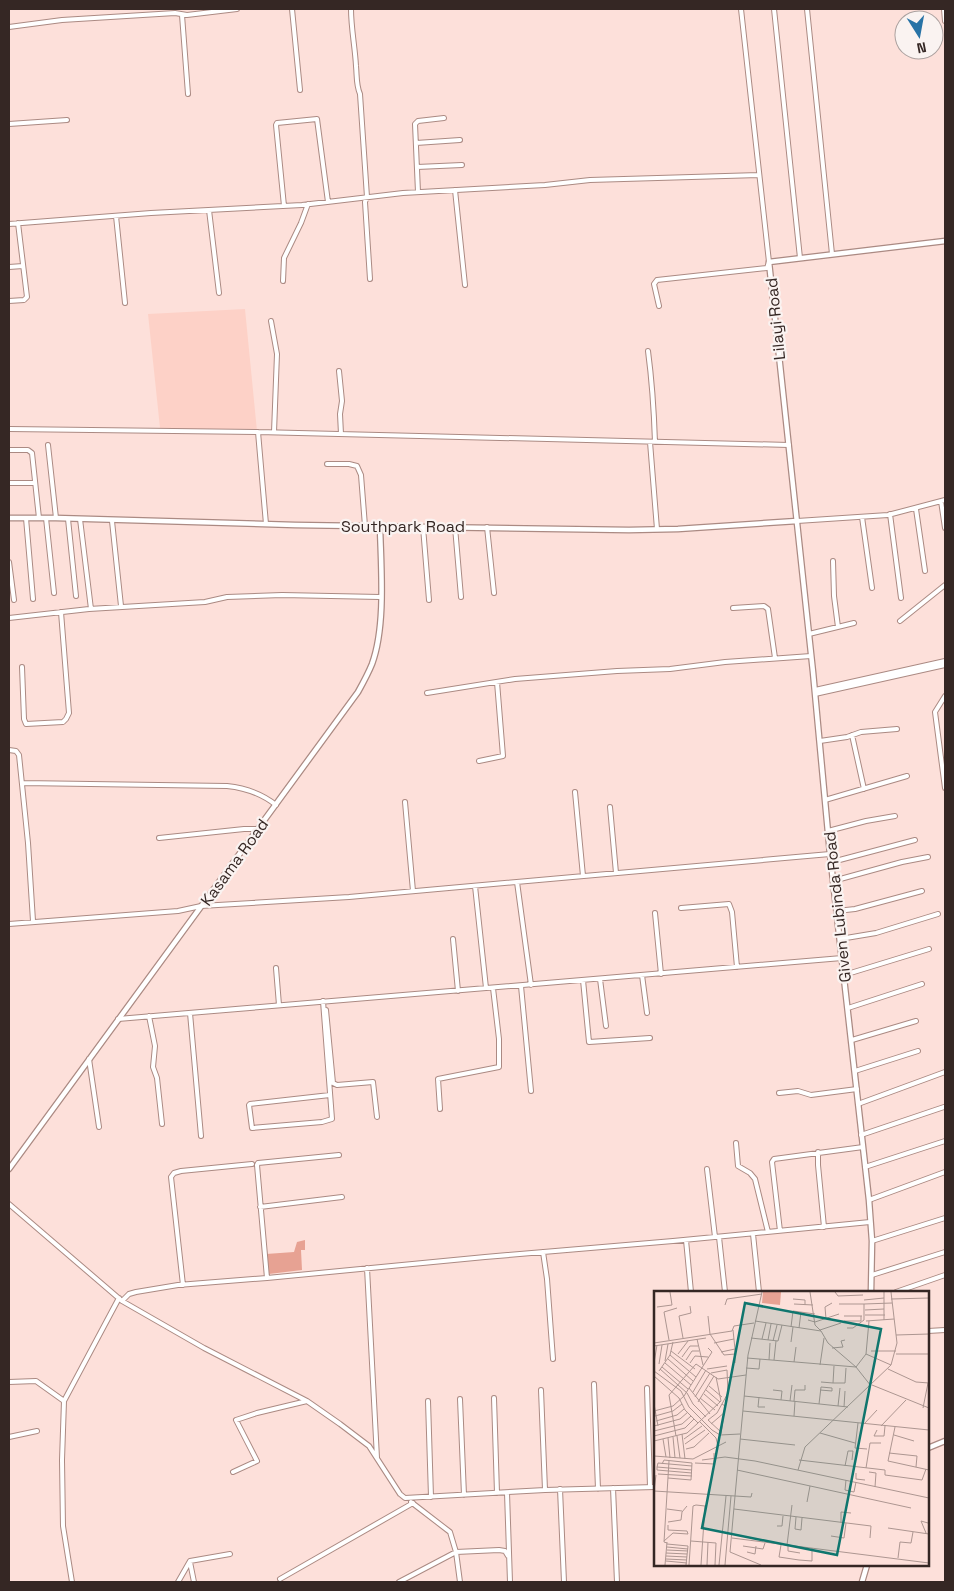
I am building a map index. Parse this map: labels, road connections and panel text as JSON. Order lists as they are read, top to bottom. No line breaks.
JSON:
{"streets":{"street":["Lilayi Road","Southpark Road","Kasama Road","Given Lubinda Road"]},"crossings":[["Lilayi Road","Southpark Road"],["Lilayi Road","Given Lubinda Road"],["Southpark Road","Kasama Road"],["Southpark Road","Given Lubinda Road"]],"north":"bottom"}
